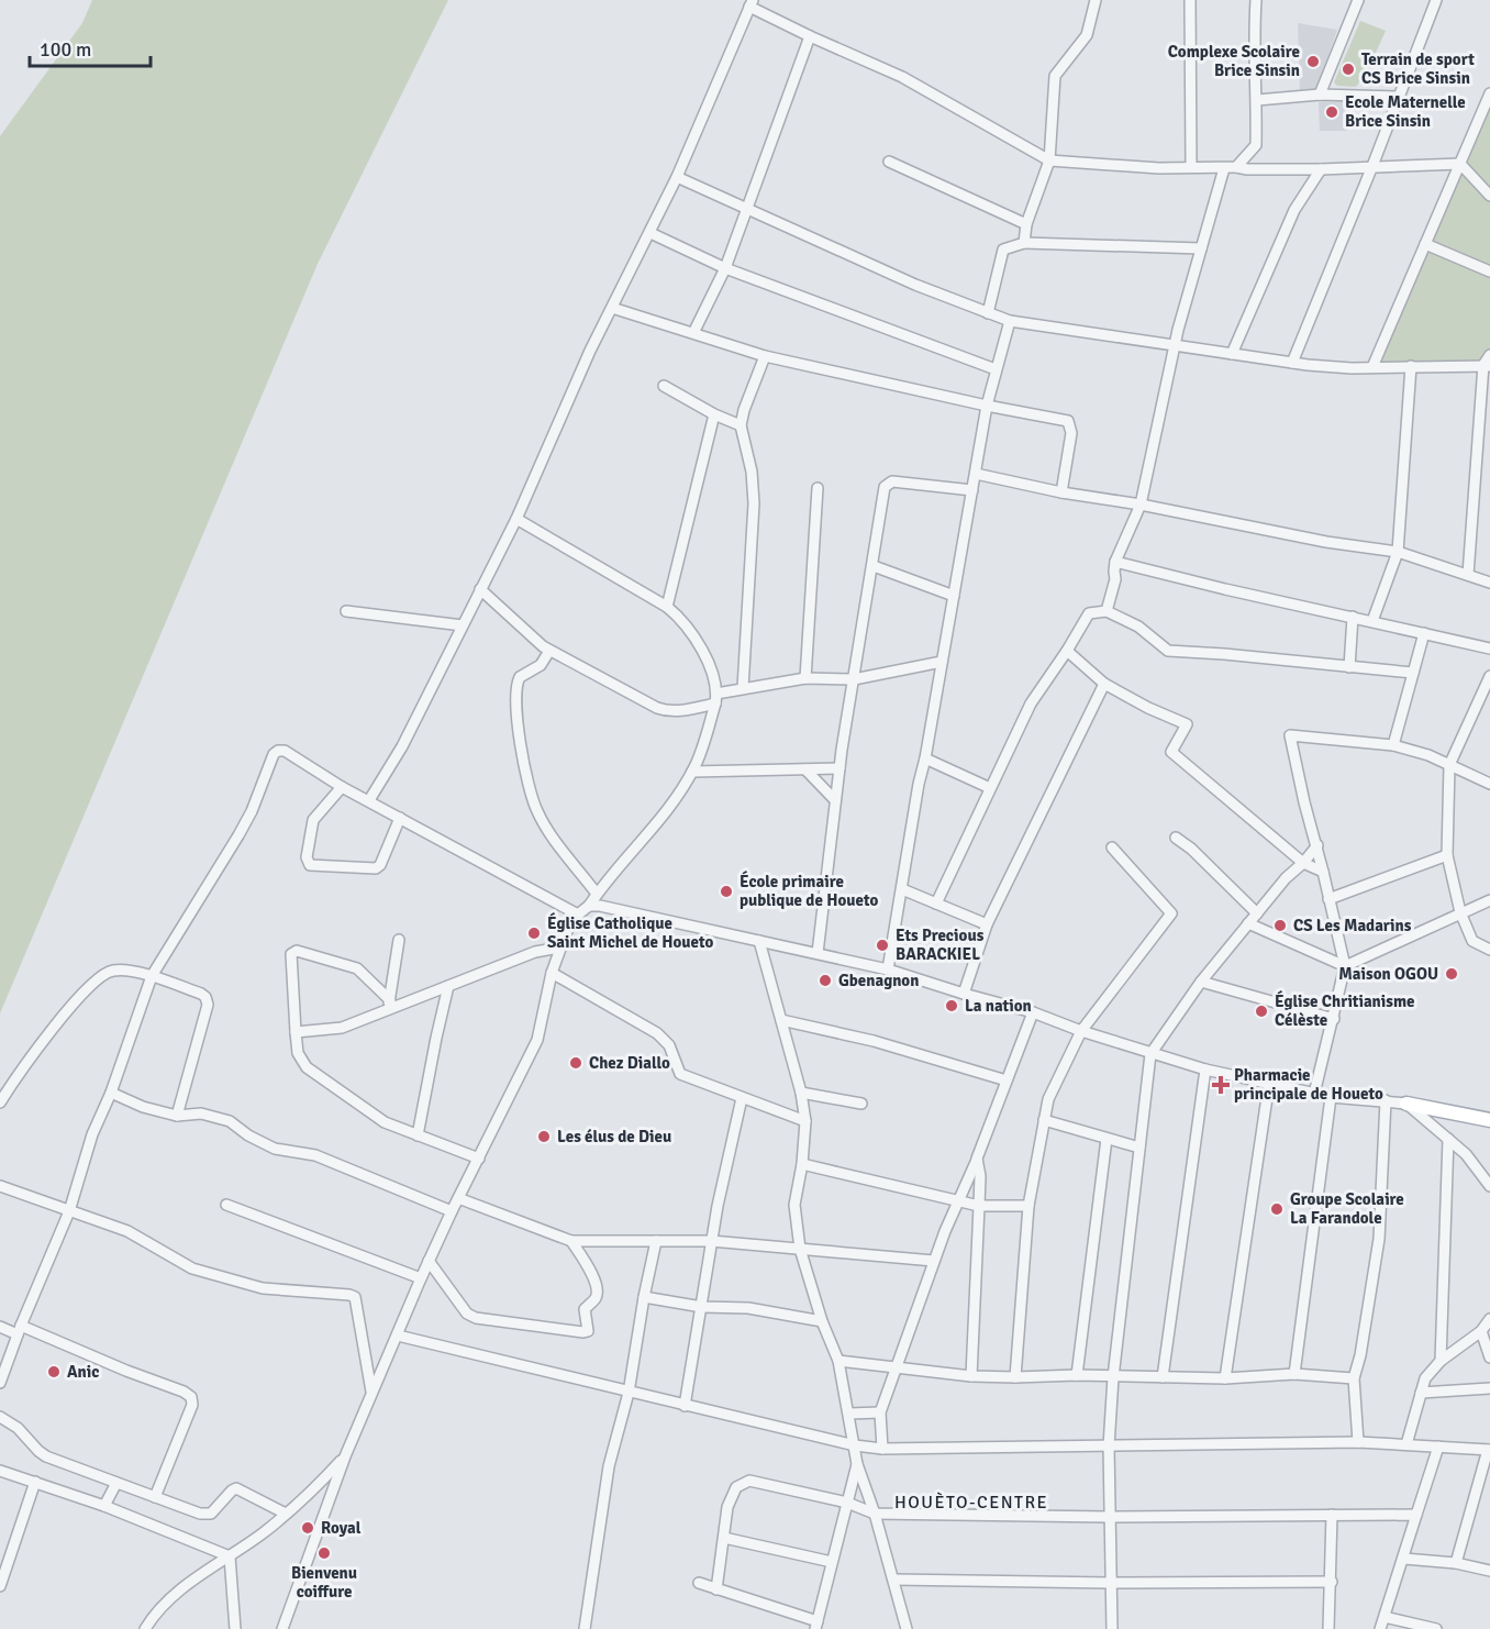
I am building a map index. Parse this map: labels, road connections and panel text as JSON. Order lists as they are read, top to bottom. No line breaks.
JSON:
{"districts":["HOUÈTO-CENTRE"],"places":{"other":["Complexe Scolaire Brice Sinsin","Terrain de sport CS Brice Sinsin","Ecole Maternelle Brice Sinsin","École primaire publique de Houeto","CS Les Madarins","Église Catholique Saint Michel de Houeto","Ets Precious BARACKIEL","Maison OGOU","Gbenagnon","La nation","Église Chritianisme Célèste","Chez Diallo","Les élus de Dieu","Groupe Scolaire La Farandole","Anic","Royal","Bienvenu coiffure"],"health":["Pharmacie principale de Houeto"]},"scale_bar":"100 m"}
